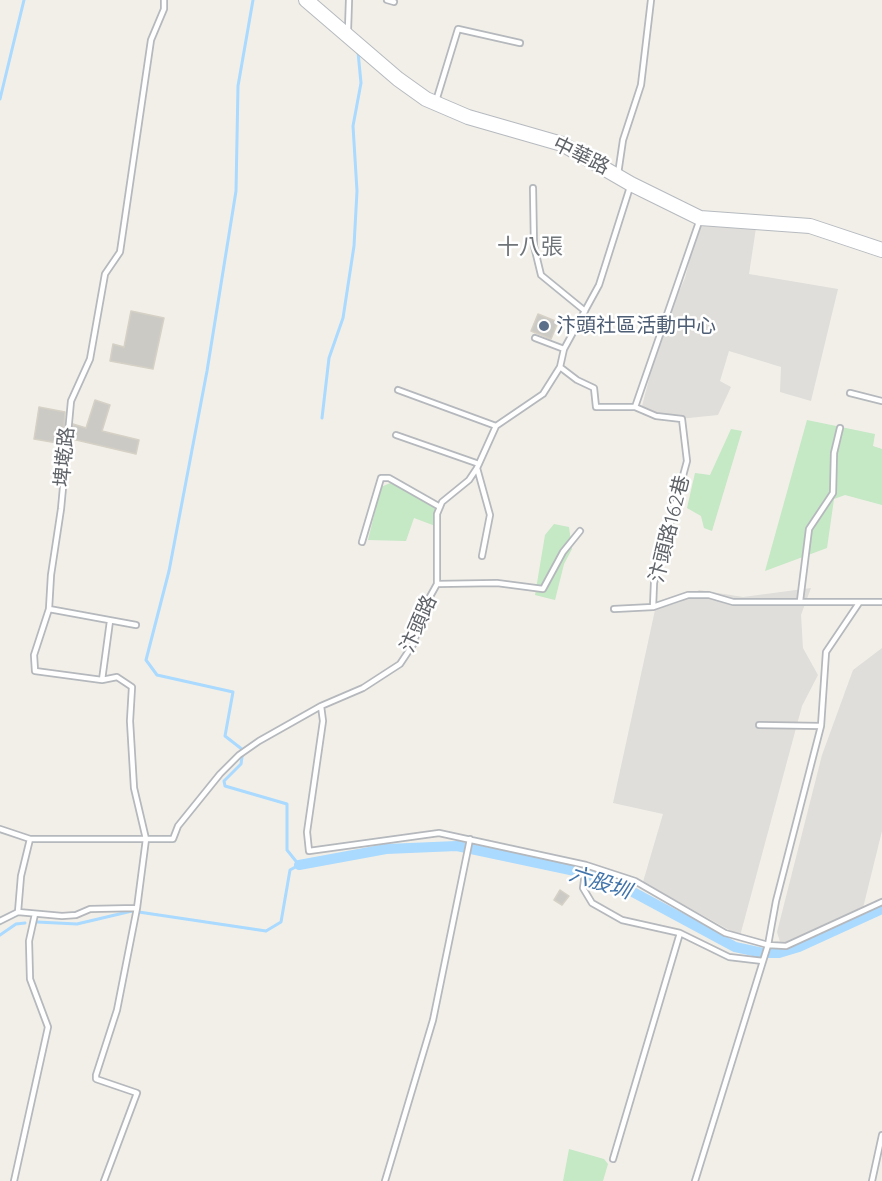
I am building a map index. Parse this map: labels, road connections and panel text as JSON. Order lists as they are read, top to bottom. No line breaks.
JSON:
{"streets":{"street":["中華路"],"lane":["埤墘路","汴頭路162巷","汴頭路"]},"crossings":[["埤墘路","汴頭路"]],"districts":["十八張"],"water":["六股圳"],"places":["汴頭社區活動中心"]}
